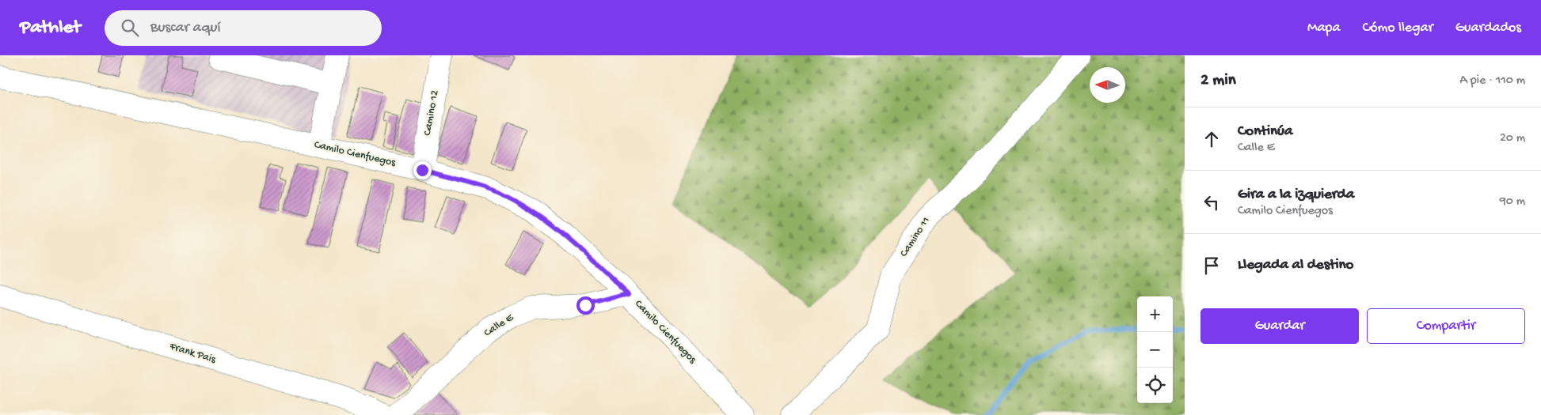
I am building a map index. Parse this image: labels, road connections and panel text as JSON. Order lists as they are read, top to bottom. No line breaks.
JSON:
{"streets":{"street":["Camino 12","Camilo Cienfuegos","Camino 11","Calle E","Frank Pais"]},"crossings":[["Camino 12","Camilo Cienfuegos"],["Camilo Cienfuegos","Calle E"]],"north":"left","page":{"header":"Pathlet","search":"Buscar aquí","nav":["Mapa","Cómo llegar","Guardados"],"heading":["2 min","A pie · 110 m"],"list":[["Continúa","Calle E","20 m"],["Gira a la izquierda","Camilo Cienfuegos","90 m"],"Llegada al destino"],"map_buttons":["+","−"],"buttons":["Guardar","Compartir"]}}
